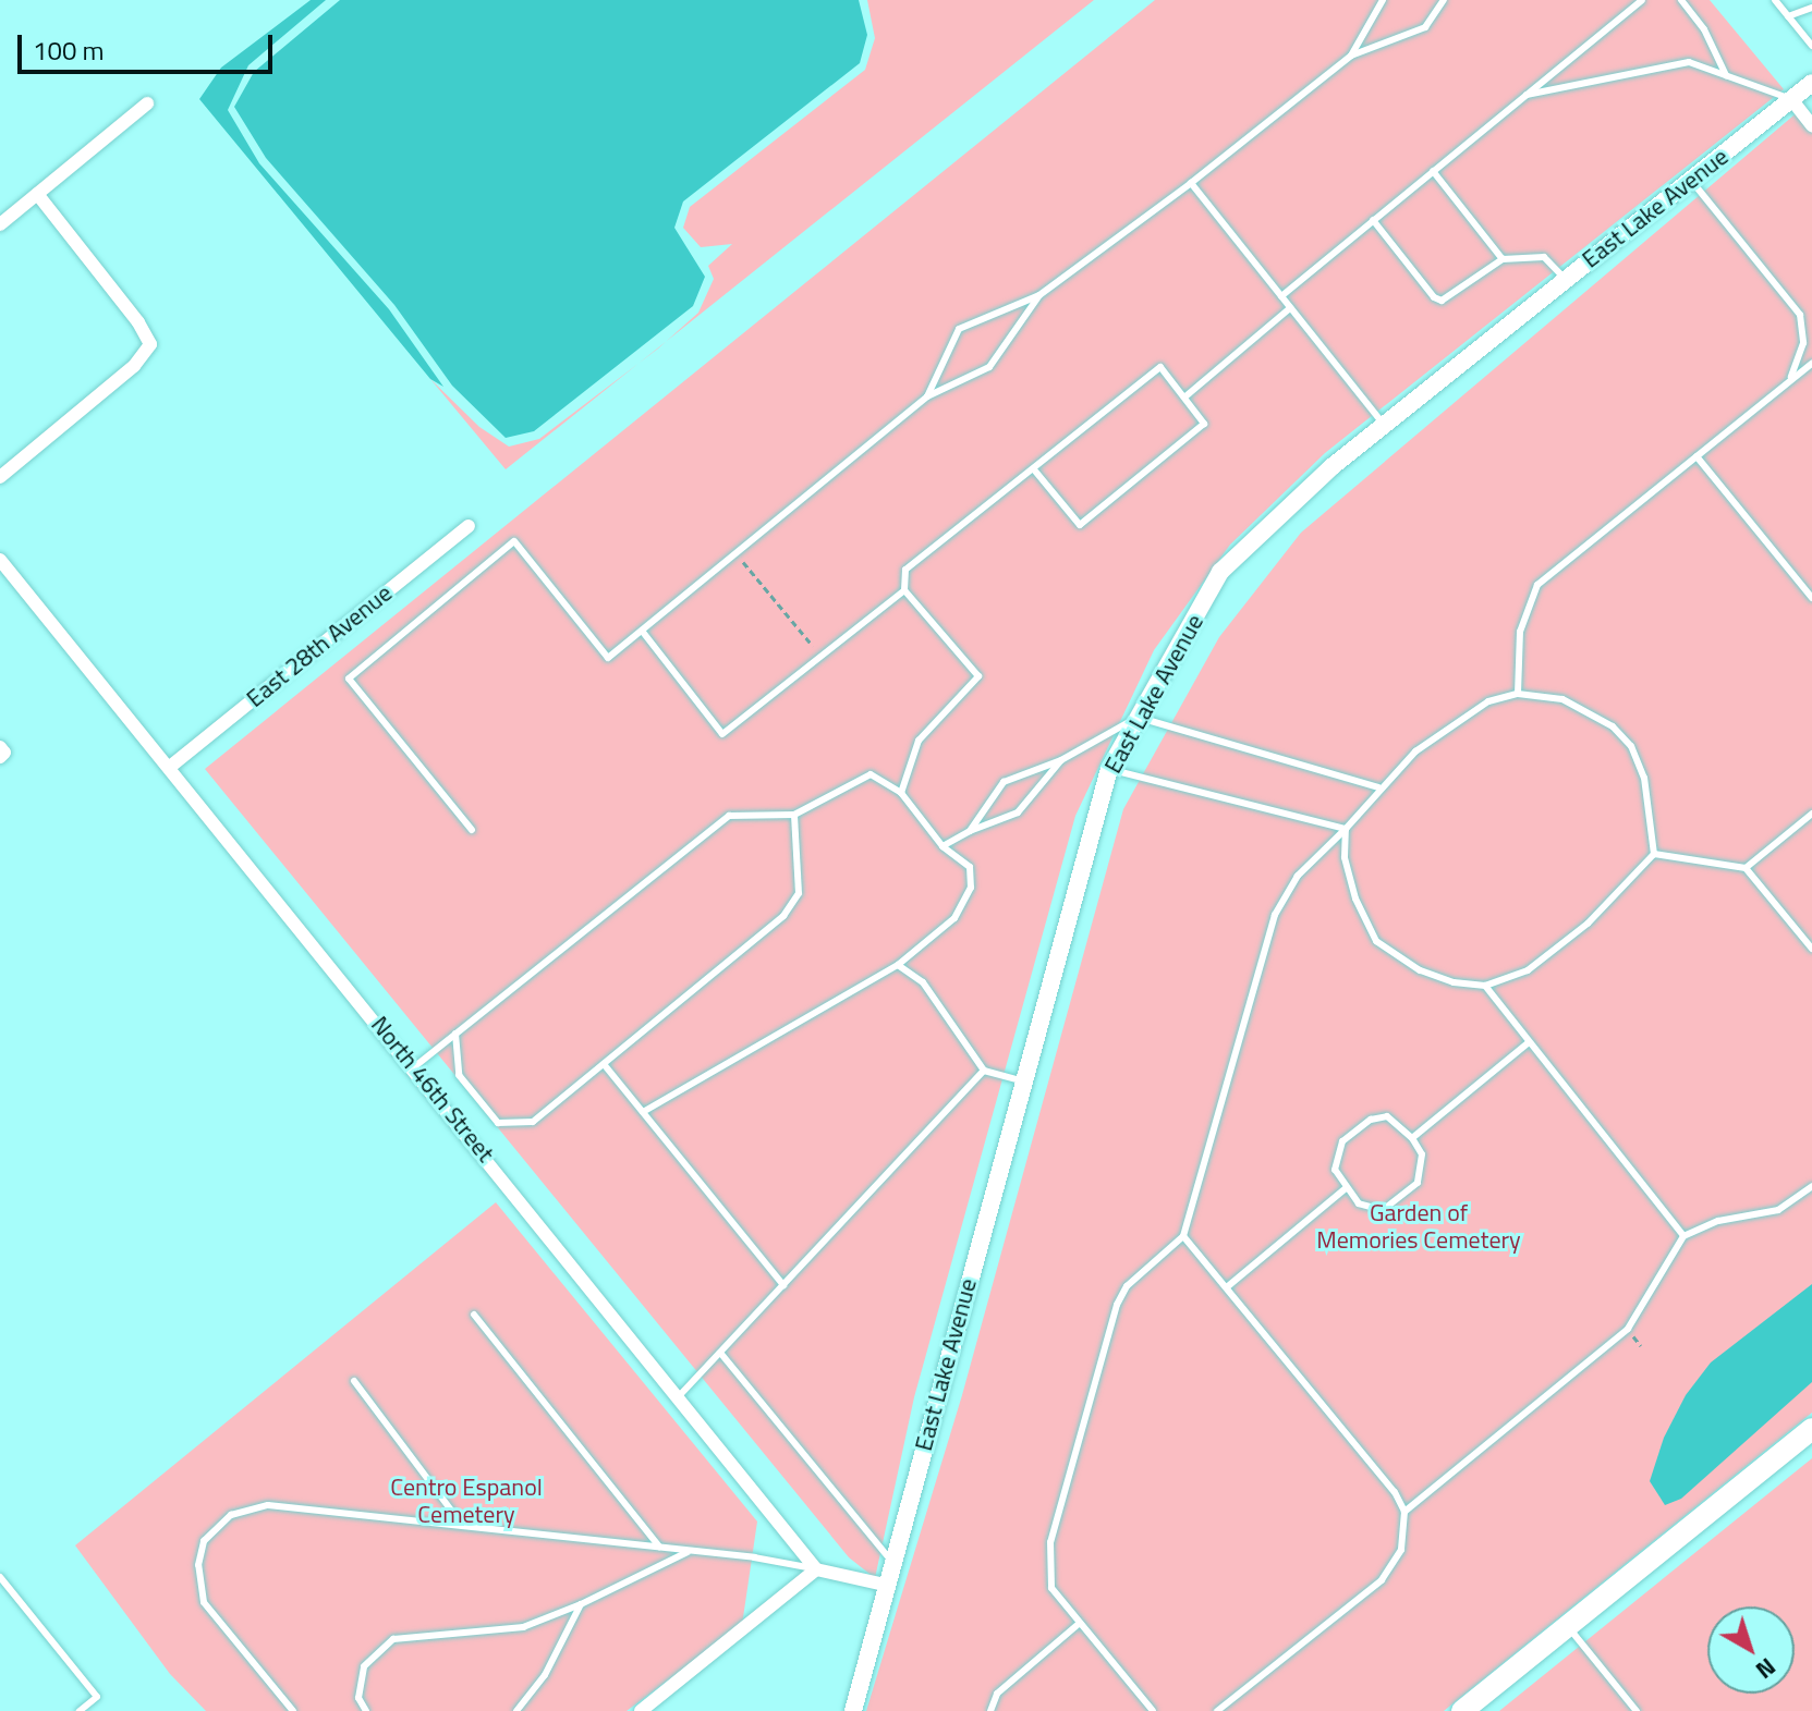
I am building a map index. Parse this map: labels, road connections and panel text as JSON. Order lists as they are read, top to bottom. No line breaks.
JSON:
{"streets":{"street":["East Lake Avenue","East 28th Avenue","North 46th Street"]},"crossings":[["East 28th Avenue","North 46th Street"]],"parks":["Garden of Memories Cemetery","Centro Espanol Cemetery"],"scale_bar":"100 m","north":"bottom right"}
